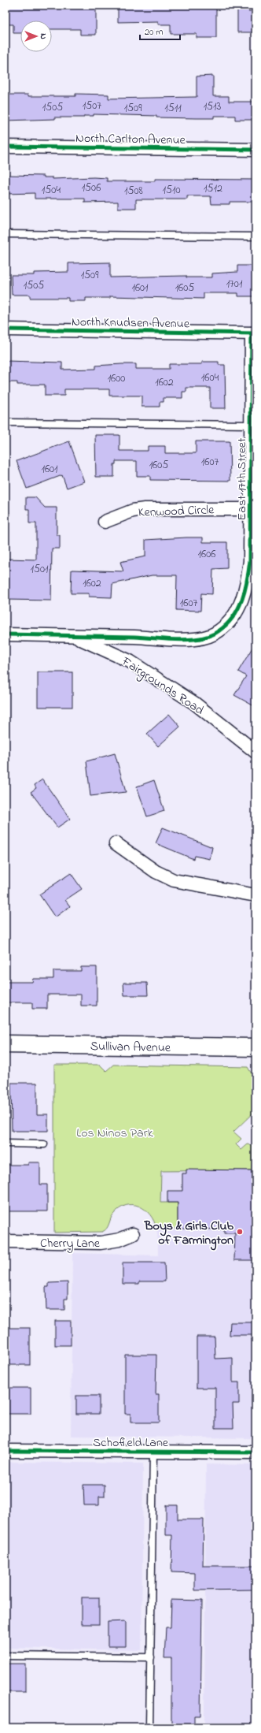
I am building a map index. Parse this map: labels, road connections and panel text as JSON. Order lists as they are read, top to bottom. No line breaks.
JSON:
{"streets":{"main road":["Sullivan Avenue"],"street":["North Carlton Avenue","North Knudsen Avenue","East 17th Street","Kenwood Circle","Fairgrounds Road","Cherry Lane","Schofield Lane"]},"crossings":[["North Knudsen Avenue","East 17th Street"],["East 17th Street","Kenwood Circle"],["East 17th Street","Fairgrounds Road"]],"parks":["Los Ninos Park"],"places":["Boys & Girls Club of Farmington"],"house_numbers":["1507","1513","1505","1509","1511","1506","1512","1504","1510","1508","1509","1701","1505","1601","1605","1604","1600","1602","1607","1605","1601","1606","1501","1602","1607"],"scale_bar":"20 m","north":"right"}
